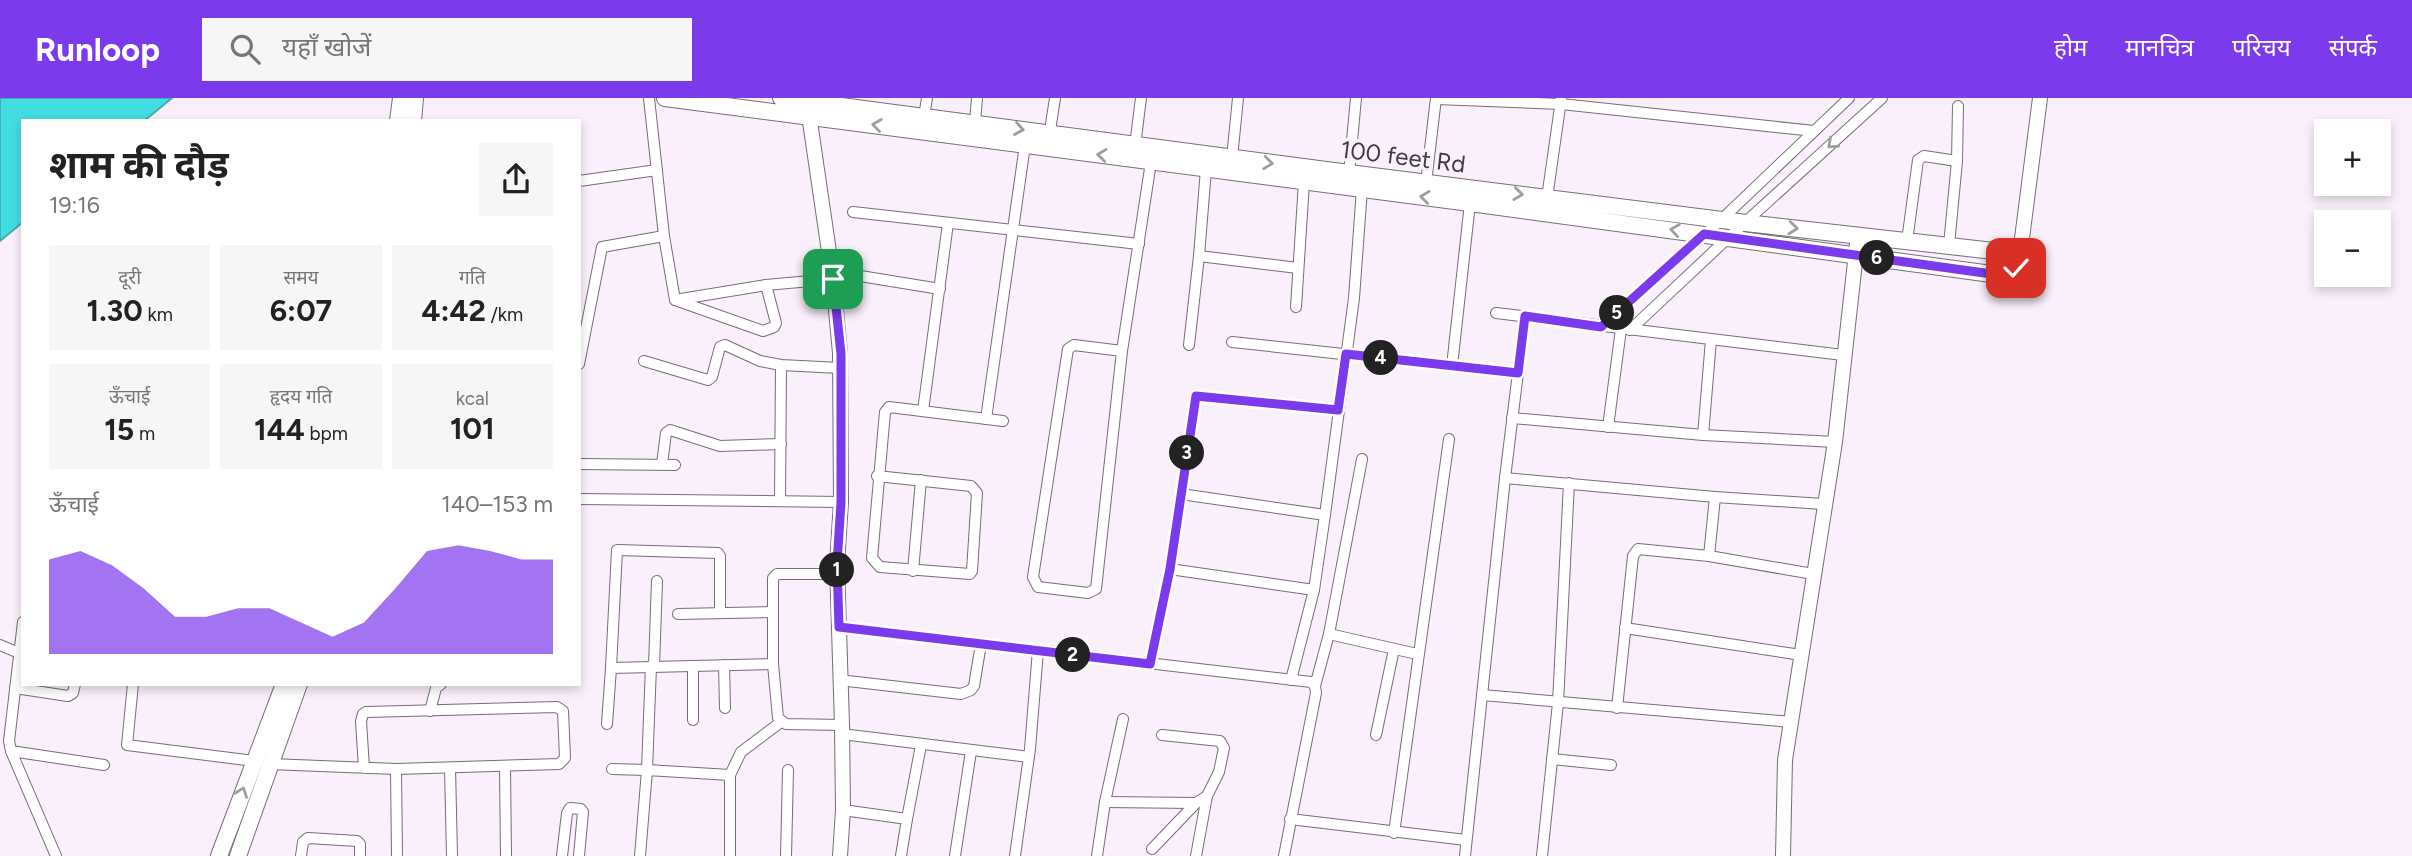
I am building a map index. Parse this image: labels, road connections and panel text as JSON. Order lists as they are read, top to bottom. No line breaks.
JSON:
{"streets":{"main road":["100 feet Rd"]},"page":{"header":"Runloop","search":"यहाँ खोजें","nav":["होम","मानचित्र","परिचय","संपर्क"],"map_buttons":["+","−"],"heading":["शाम की दौड़","19:16"],"stats":[["दूरी","1.30 km"],["समय","6:07"],["गति","4:42 /km"],["ऊँचाई","15 m"],["हृदय गति","144 bpm"],["kcal","101"]],"pins":["6","5","4","3","1","2"],"chart":["ऊँचाई","140–153 m"]}}
